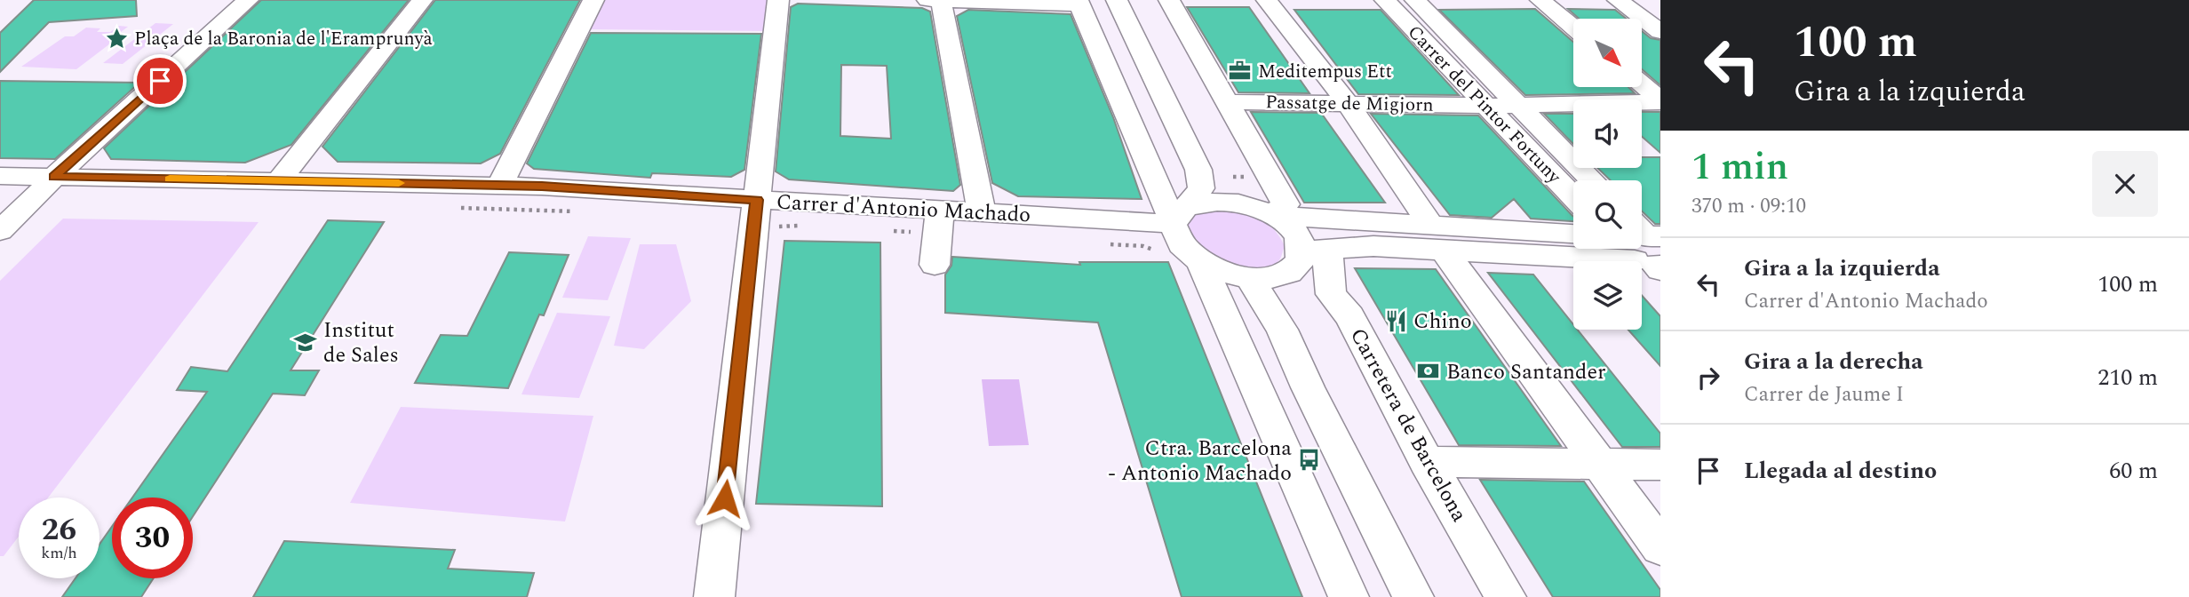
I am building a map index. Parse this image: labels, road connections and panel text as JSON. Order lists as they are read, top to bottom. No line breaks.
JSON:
{"streets":{"street":["Passatge de Migjorn","Carrer del Pintor Fortuny","Carrer d'Antonio Machado","Carretera de Barcelona"]},"crossings":[["Passatge de Migjorn","Carrer del Pintor Fortuny"]],"places":{"place":["Plaça de la Baronia de l'Eramprunyà"],"office":["Meditempus Ett"],"restaurant":["Chino"],"school or university":["Institut de Sales"],"bank":["Banco Santander"],"bus stop":["Ctra. Barcelona - Antonio Machado"]},"north":"bottom right","page":{"turn":["100 m","Gira a la izquierda"],"heading":["1 min","370 m · 09:10"],"list":[{"name":"Gira a la izquierda","note":"Carrer d'Antonio Machado","value":"100 m"},{"name":"Gira a la derecha","note":"Carrer de Jaume I","value":"210 m"},{"name":"Llegada al destino","value":"60 m"}],"speed":"26 km/h","limit":"30"}}
